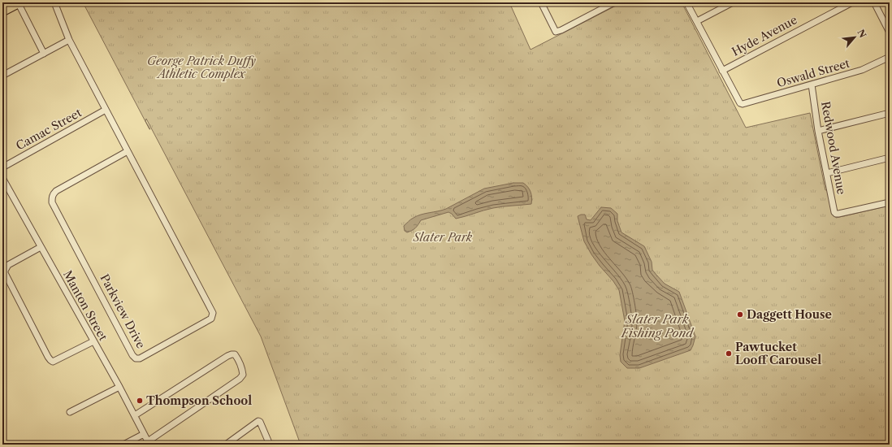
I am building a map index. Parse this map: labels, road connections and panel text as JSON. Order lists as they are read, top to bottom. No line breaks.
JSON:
{"streets":{"street":["Hyde Avenue","Oswald Street","Camac Street","Redwood Avenue","Manton Street","Parkview Drive"]},"crossings":[["Hyde Avenue","Oswald Street"],["Oswald Street","Redwood Avenue"],["Camac Street","Parkview Drive"]],"water":["Slater Park Fishing Pond"],"parks":["George Patrick Duffy Athletic Complex","Slater Park"],"places":["Daggett House","Pawtucket Looff Carousel","Thompson School"],"north":"top right"}
